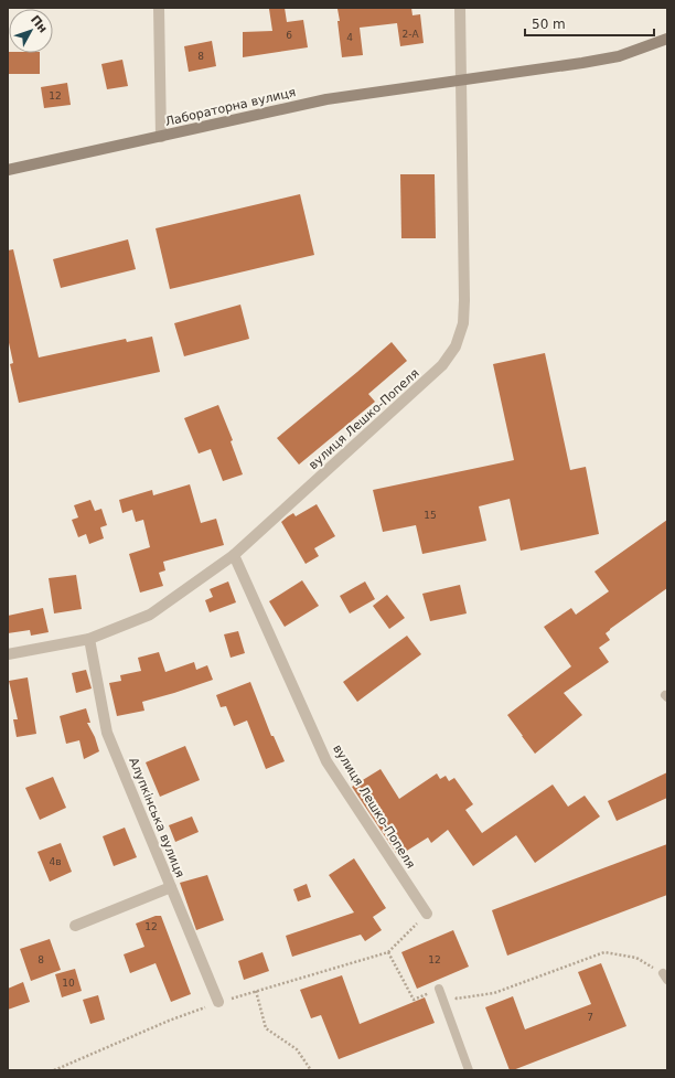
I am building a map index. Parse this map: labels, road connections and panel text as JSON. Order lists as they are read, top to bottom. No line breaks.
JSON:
{"streets":{"main road":["Лабораторна вулиця"],"street":["вулиця Лешко-Попеля","Алупкінська вулиця"]},"crossings":[["Лабораторна вулиця","вулиця Лешко-Попеля"]],"house_numbers":["2-А","6","4","8","12","15","4в","12","8","12","10","7"],"scale_bar":"50 m","north":"top right"}
